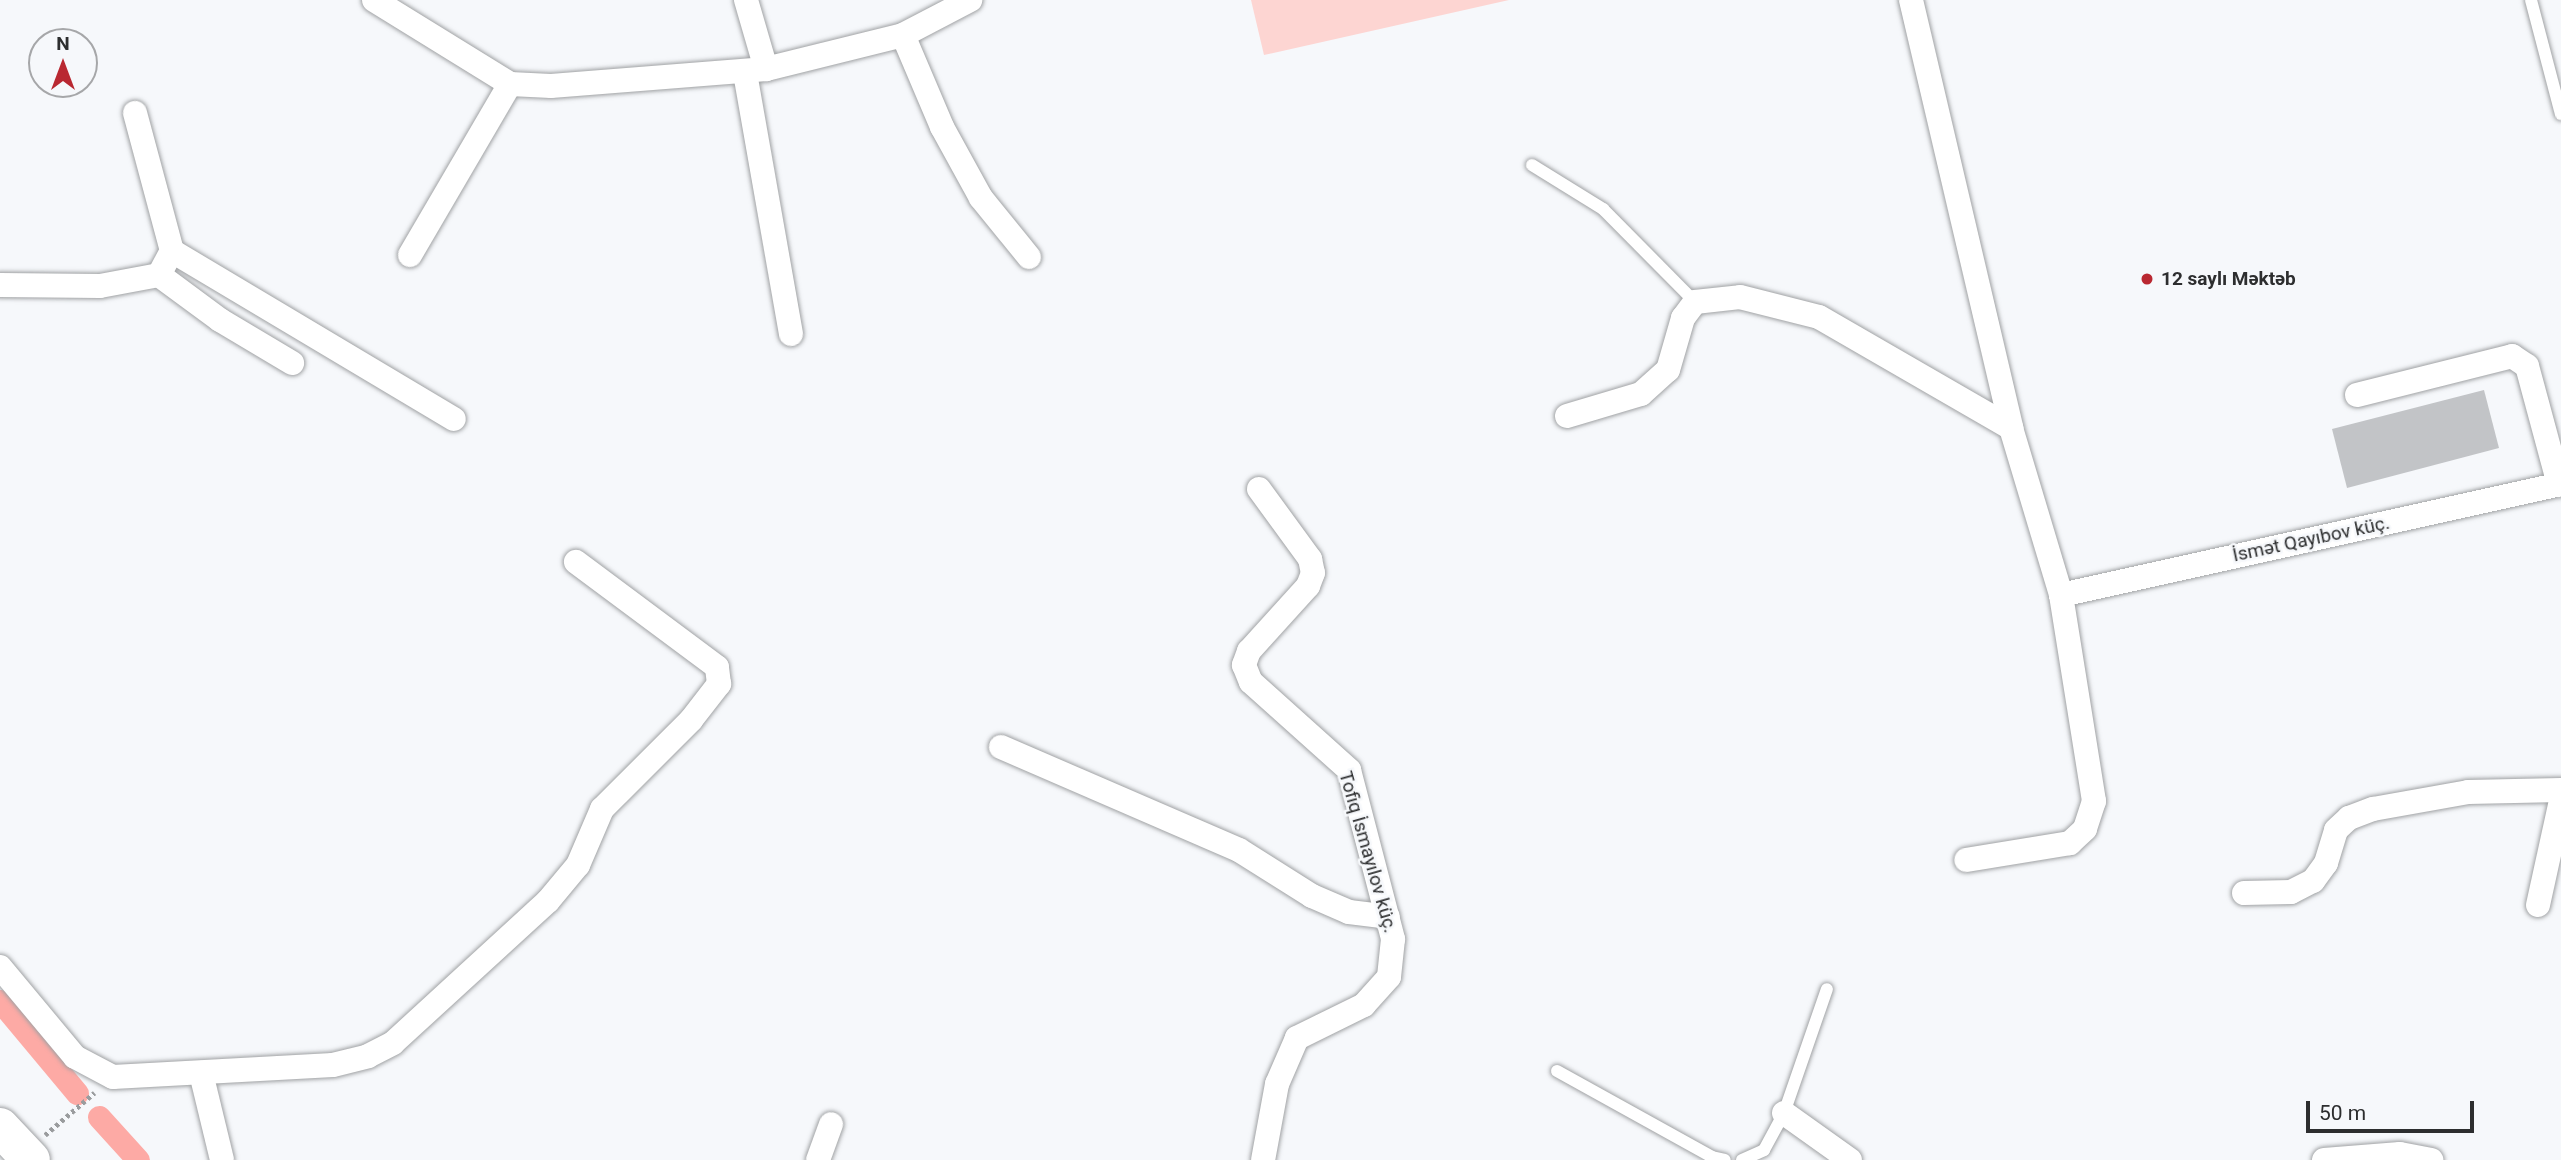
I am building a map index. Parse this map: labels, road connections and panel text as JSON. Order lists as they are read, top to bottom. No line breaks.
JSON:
{"streets":{"street":["İsmət Qayıbov küç.","Tofiq İsmayılov küç."]},"places":["12 saylı Məktəb"],"scale_bar":"50 m","north":"top"}
